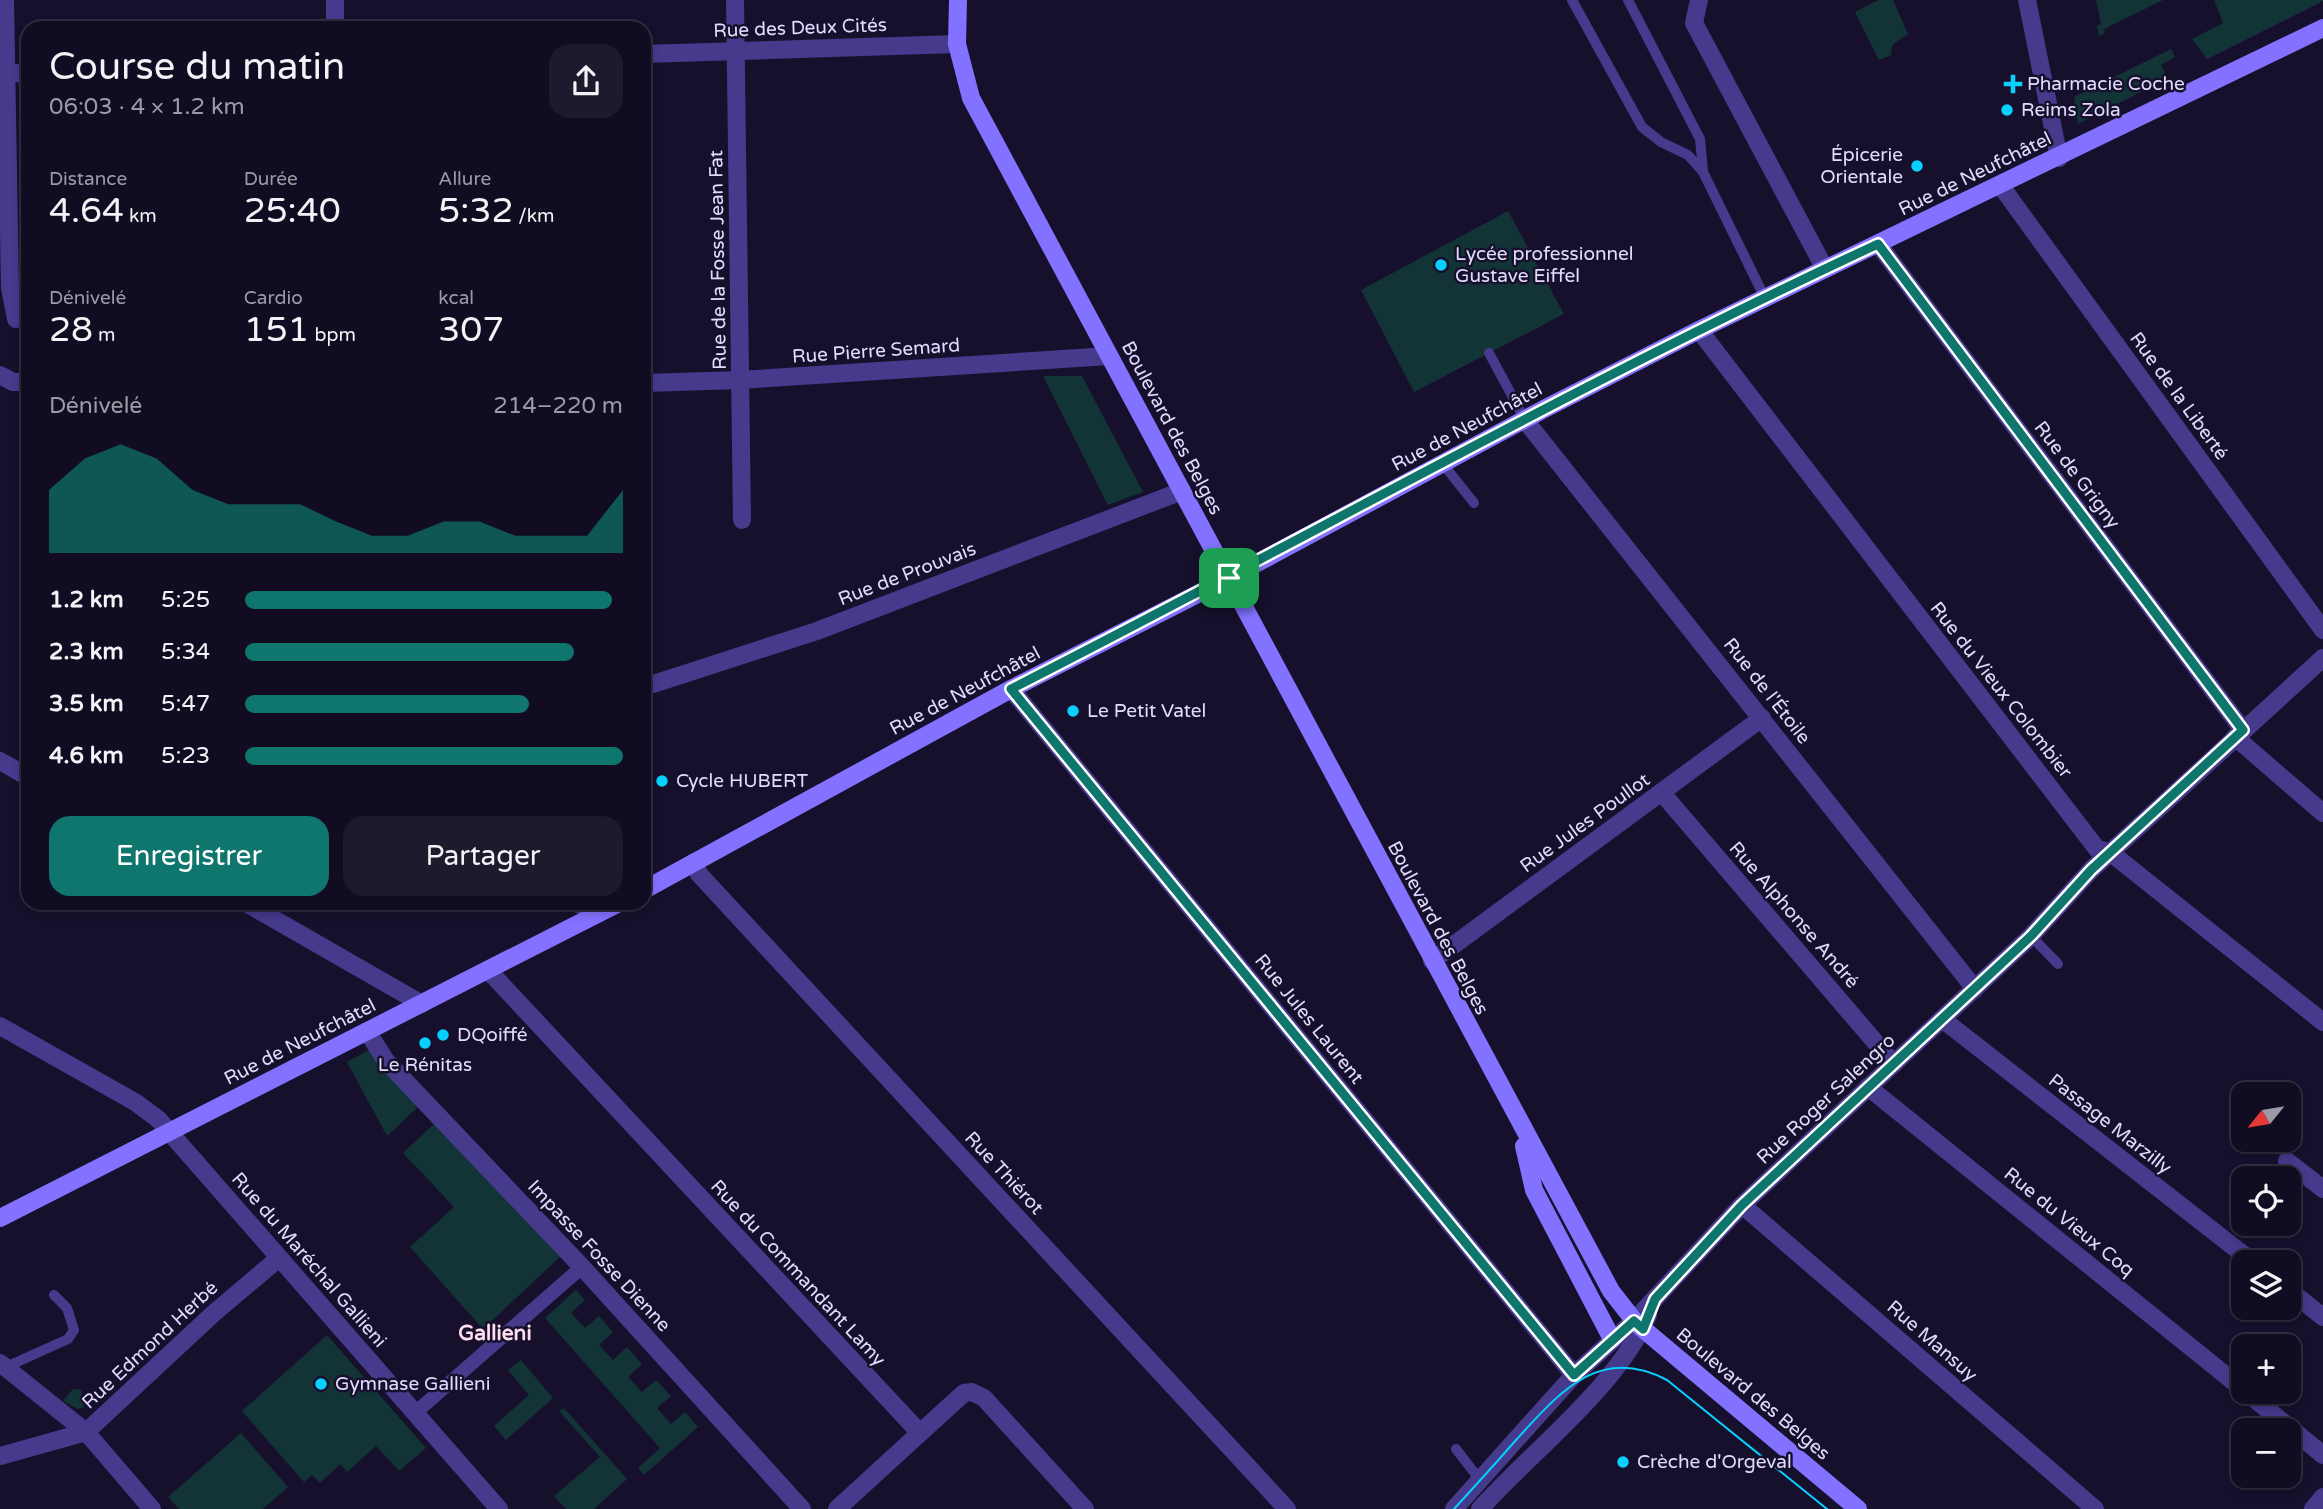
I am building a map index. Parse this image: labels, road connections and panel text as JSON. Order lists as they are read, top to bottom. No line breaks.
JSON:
{"streets":{"main road":["Rue de Neufchâtel","Boulevard des Belges"],"street":["Rue des Deux Cités","Rue de la Fosse Jean Fat","Rue Pierre Semard","Rue de la Liberté","Rue de Grigny","Rue de Prouvais","Rue du Vieux Colombier","Rue de l'Étoile","Rue Jules Poullot","Rue Alphonse André","Rue Jules Laurent","Rue Roger Salengro","Passage Marzilly","Rue Thiérot","Rue du Vieux Coq","Impasse Fosse Dienne","Rue du Maréchal Gallieni","Rue du Commandant Lamy","Rue Mansuy","Rue Edmond Herbé"]},"crossings":[["Rue des Deux Cités","Rue de la Fosse Jean Fat"],["Rue des Deux Cités","Boulevard des Belges"],["Rue de Neufchâtel","Rue de la Liberté"],["Rue de Neufchâtel","Boulevard des Belges"],["Rue de Neufchâtel","Rue de Grigny"],["Rue de Neufchâtel","Rue du Vieux Colombier"],["Rue de Neufchâtel","Rue de l'Étoile"],["Rue de Neufchâtel","Rue Jules Laurent"],["Rue de Neufchâtel","Rue Thiérot"],["Rue de Neufchâtel","Impasse Fosse Dienne"],["Rue de Neufchâtel","Rue du Maréchal Gallieni"],["Rue de Neufchâtel","Rue du Commandant Lamy"],["Rue de la Fosse Jean Fat","Rue Pierre Semard"],["Rue Pierre Semard","Boulevard des Belges"],["Boulevard des Belges","Rue de Prouvais"],["Boulevard des Belges","Rue Jules Poullot"],["Boulevard des Belges","Rue Roger Salengro"],["Rue de Grigny","Rue Roger Salengro"],["Rue du Vieux Colombier","Rue Roger Salengro"],["Rue de l'Étoile","Rue Jules Poullot"],["Rue de l'Étoile","Rue Roger Salengro"],["Rue Jules Poullot","Rue Alphonse André"],["Rue Alphonse André","Rue Roger Salengro"],["Rue Roger Salengro","Passage Marzilly"],["Rue Roger Salengro","Rue du Vieux Coq"],["Rue Roger Salengro","Rue Mansuy"],["Rue du Maréchal Gallieni","Rue Edmond Herbé"]],"districts":["Gallieni"],"places":{"health":["Pharmacie Coche"],"other":["Reims Zola","Épicerie Orientale","Lycée professionnel Gustave Eiffel","Le Petit Vatel","Cycle HUBERT","DQoiffé","Le Rénitas","Gymnase Gallieni","Crèche d'Orgeval"]},"north":"bottom left","page":{"heading":["Course du matin","06:03 · 4 × 1.2 km"],"stats":[["Distance","4.64 km"],["Durée","25:40"],["Allure","5:32 /km"],["Dénivelé","28 m"],["Cardio","151 bpm"],["kcal","307"]],"chart":["Dénivelé","214–220 m"],"list":[{"name":"1.2 km","note":"5:25"},{"name":"2.3 km","note":"5:34"},{"name":"3.5 km","note":"5:47"},{"name":"4.6 km","note":"5:23"}],"buttons":["Enregistrer","Partager"],"map_buttons":["+","−"]}}
